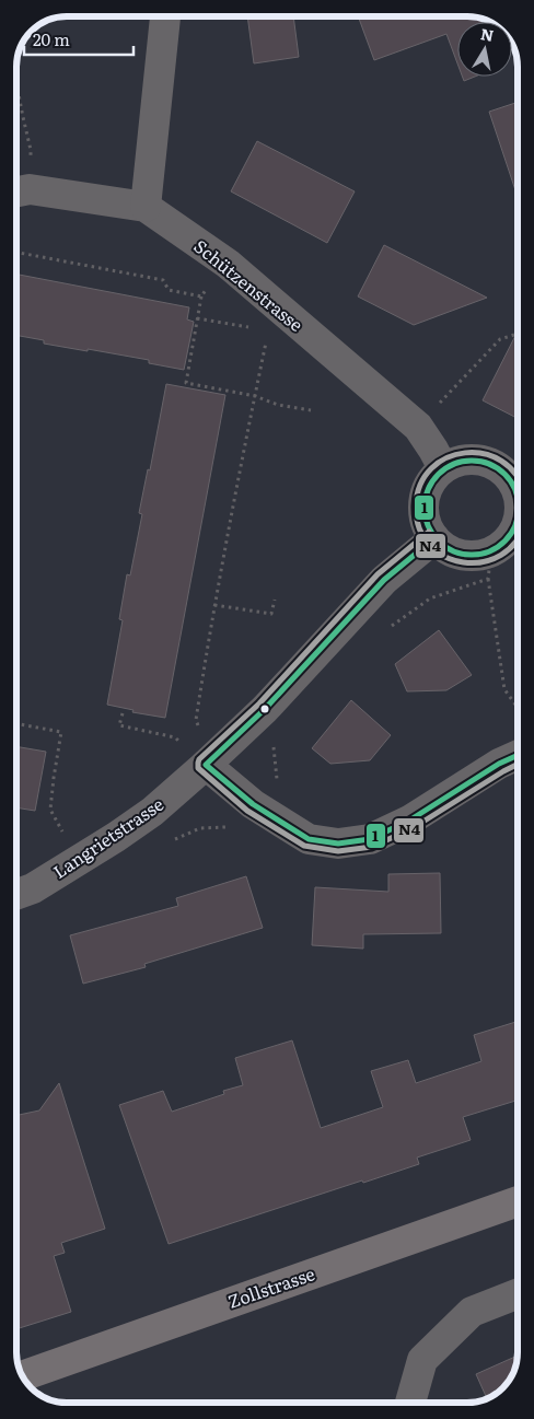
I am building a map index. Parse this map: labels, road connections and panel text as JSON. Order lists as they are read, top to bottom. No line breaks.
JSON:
{"streets":{"main road":["Zollstrasse"],"street":["Schützenstrasse","Langrietstrasse"]},"lines":["transit line N4","transit line 1"],"scale_bar":"20 m","north":"top"}
